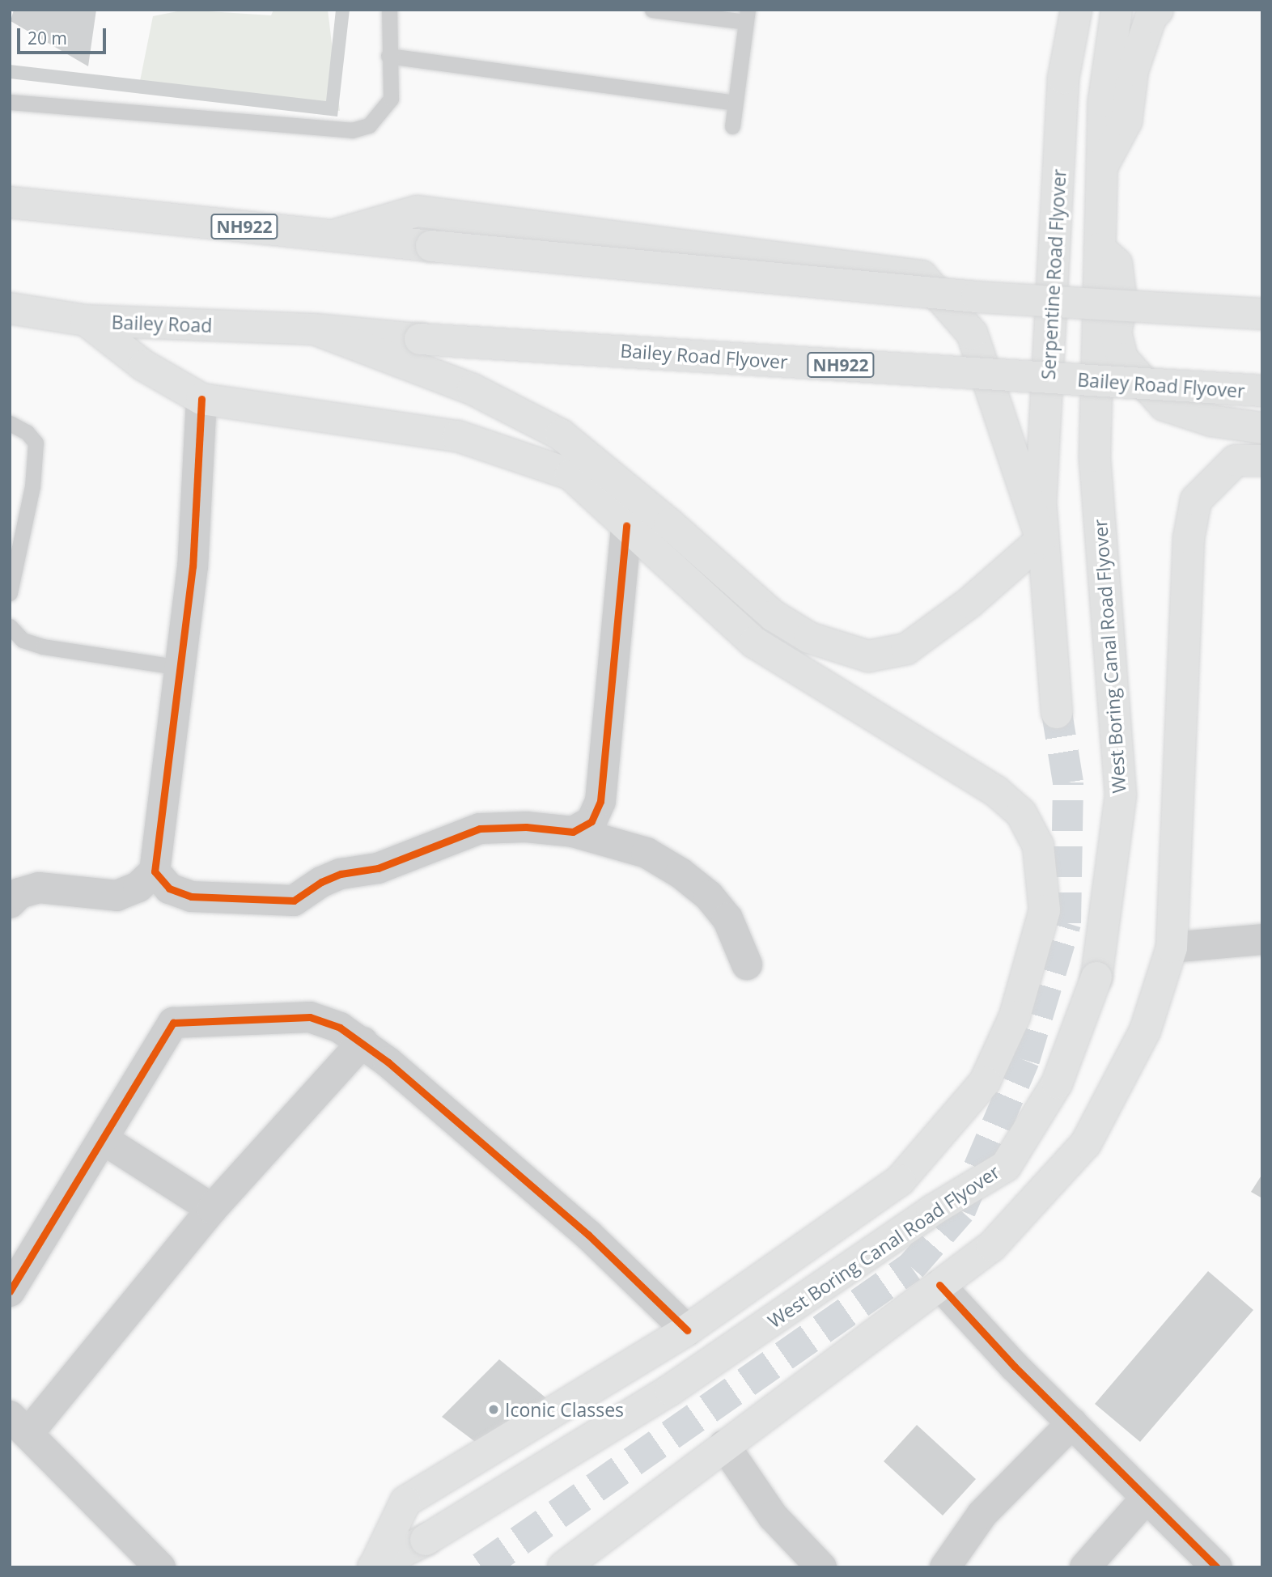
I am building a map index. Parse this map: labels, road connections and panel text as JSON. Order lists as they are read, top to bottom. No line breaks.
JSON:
{"streets":{"main road":["NH922","Serpentine Road Flyover","Bailey Road","Bailey Road Flyover","West Boring Canal Road Flyover"]},"crossings":[["Bailey Road","Bailey Road Flyover"]],"places":["Iconic Classes"],"scale_bar":"20 m"}
